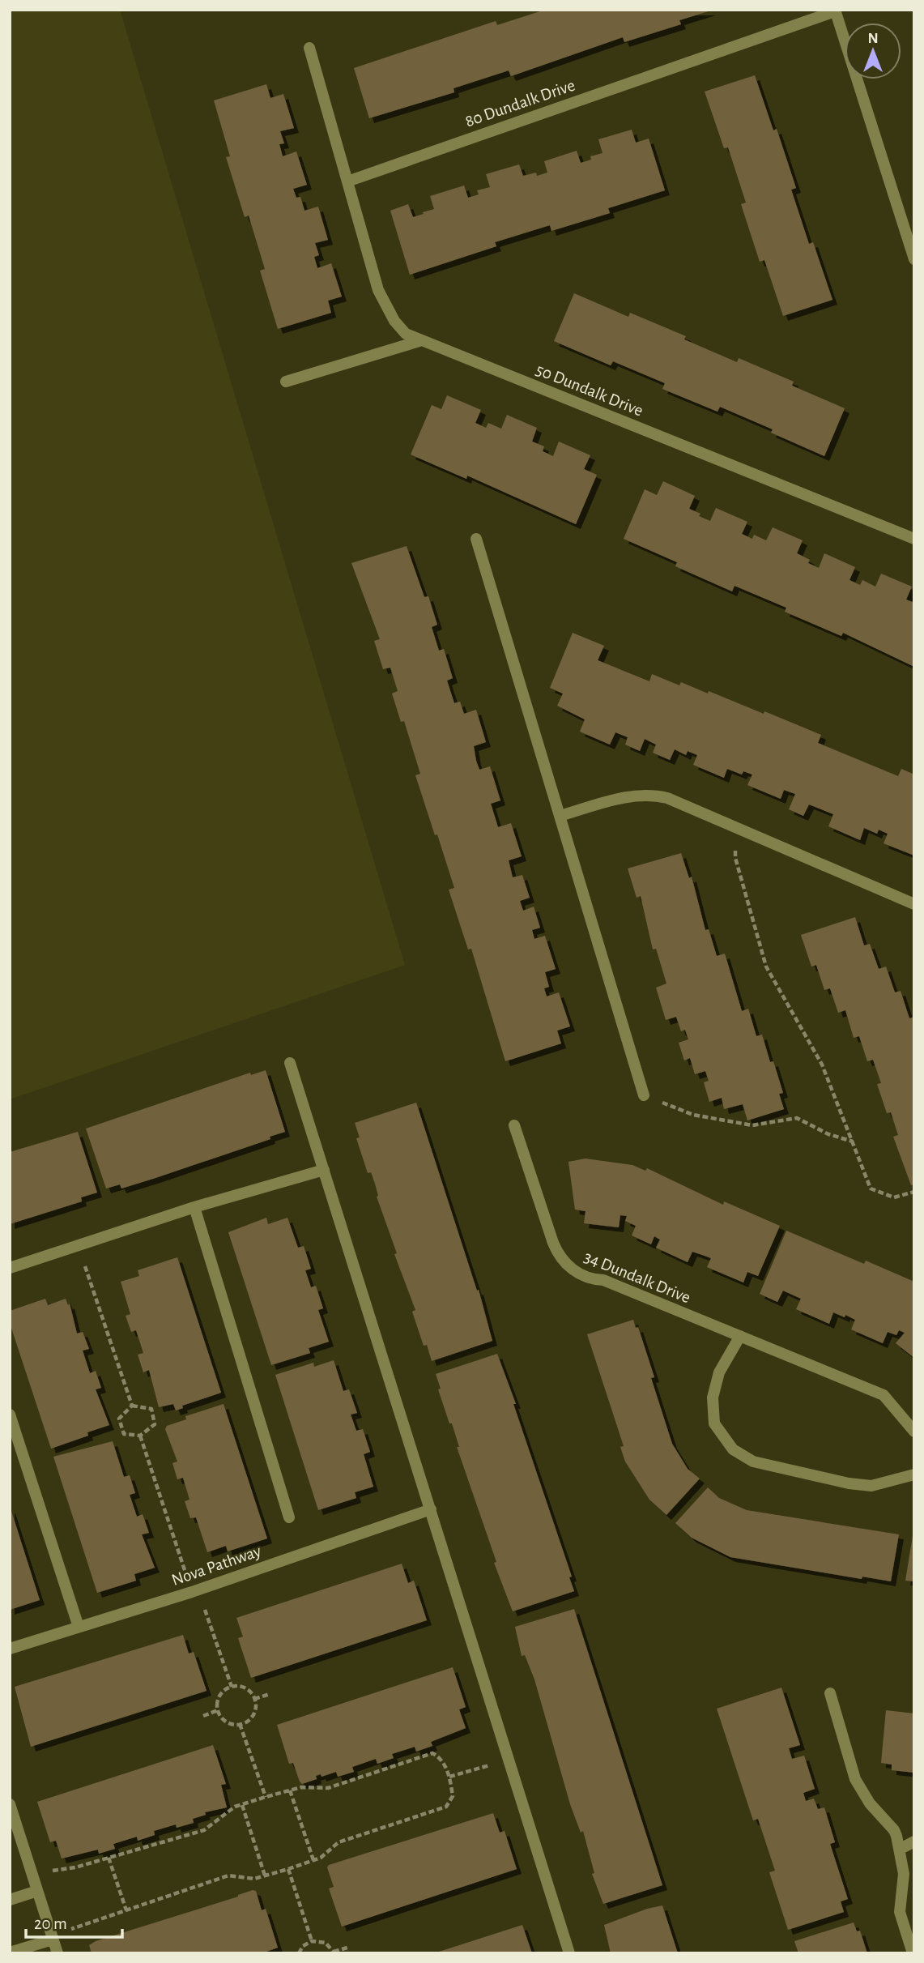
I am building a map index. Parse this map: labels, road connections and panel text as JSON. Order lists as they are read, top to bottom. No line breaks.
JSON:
{"streets":{"street":["80 Dundalk Drive","50 Dundalk Drive","34 Dundalk Drive","Nova Pathway"]},"crossings":[["80 Dundalk Drive","50 Dundalk Drive"]],"scale_bar":"20 m","north":"top"}
